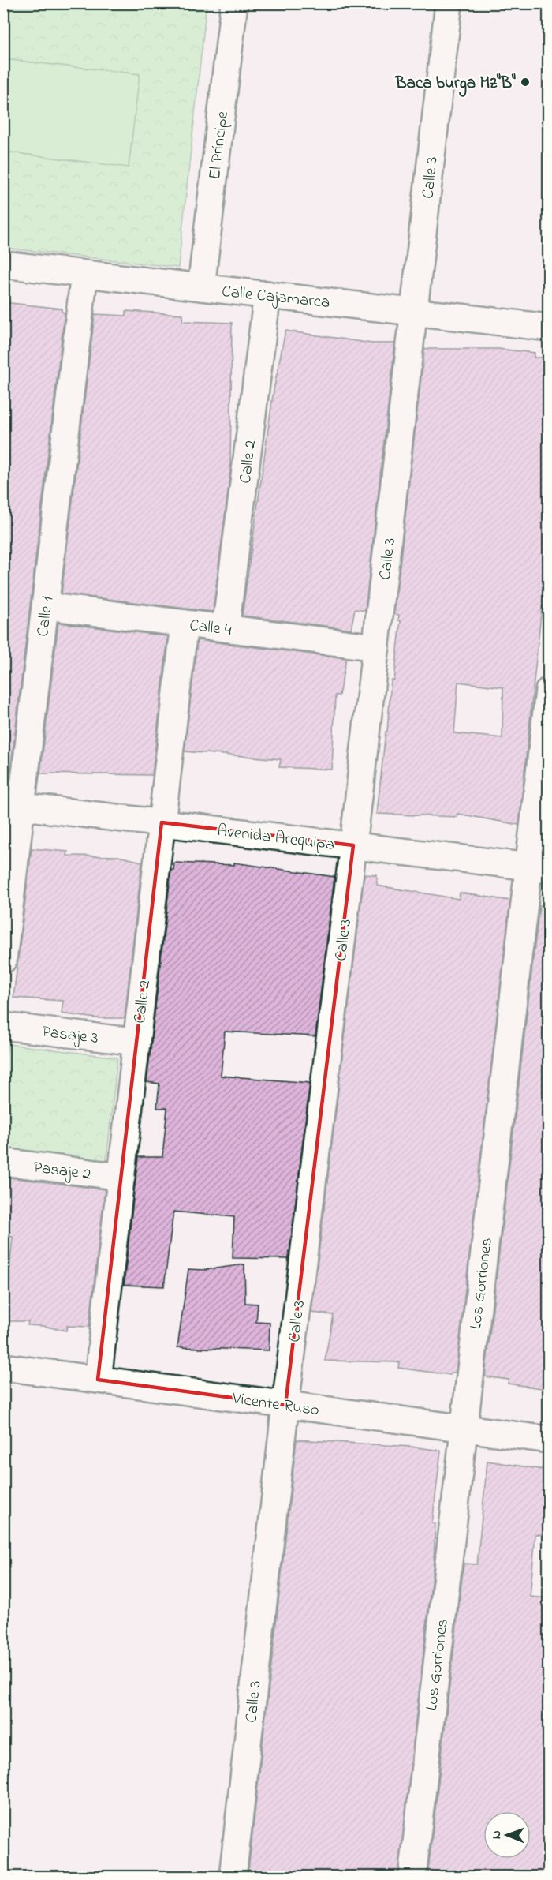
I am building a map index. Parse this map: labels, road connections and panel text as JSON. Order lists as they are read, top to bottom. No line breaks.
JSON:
{"streets":{"street":["El Príncipe","Calle 3","Calle Cajamarca","Calle 2","Calle 1","Calle 4","Avenida Arequipa","Pasaje 3","Pasaje 2","Los Gorriones","Vicente Ruso"]},"crossings":[["El Príncipe","Calle Cajamarca"],["Calle 3","Calle Cajamarca"],["Calle 3","Calle 4"],["Calle 3","Avenida Arequipa"],["Calle 3","Vicente Ruso"],["Calle Cajamarca","Calle 2"],["Calle Cajamarca","Calle 1"],["Calle 2","Calle 4"],["Calle 2","Avenida Arequipa"],["Calle 2","Pasaje 3"],["Calle 2","Pasaje 2"],["Calle 2","Vicente Ruso"],["Calle 1","Calle 4"],["Calle 1","Avenida Arequipa"],["Avenida Arequipa","Los Gorriones"],["Los Gorriones","Vicente Ruso"]],"places":["Baca burga Mz\"B\""],"north":"left"}
